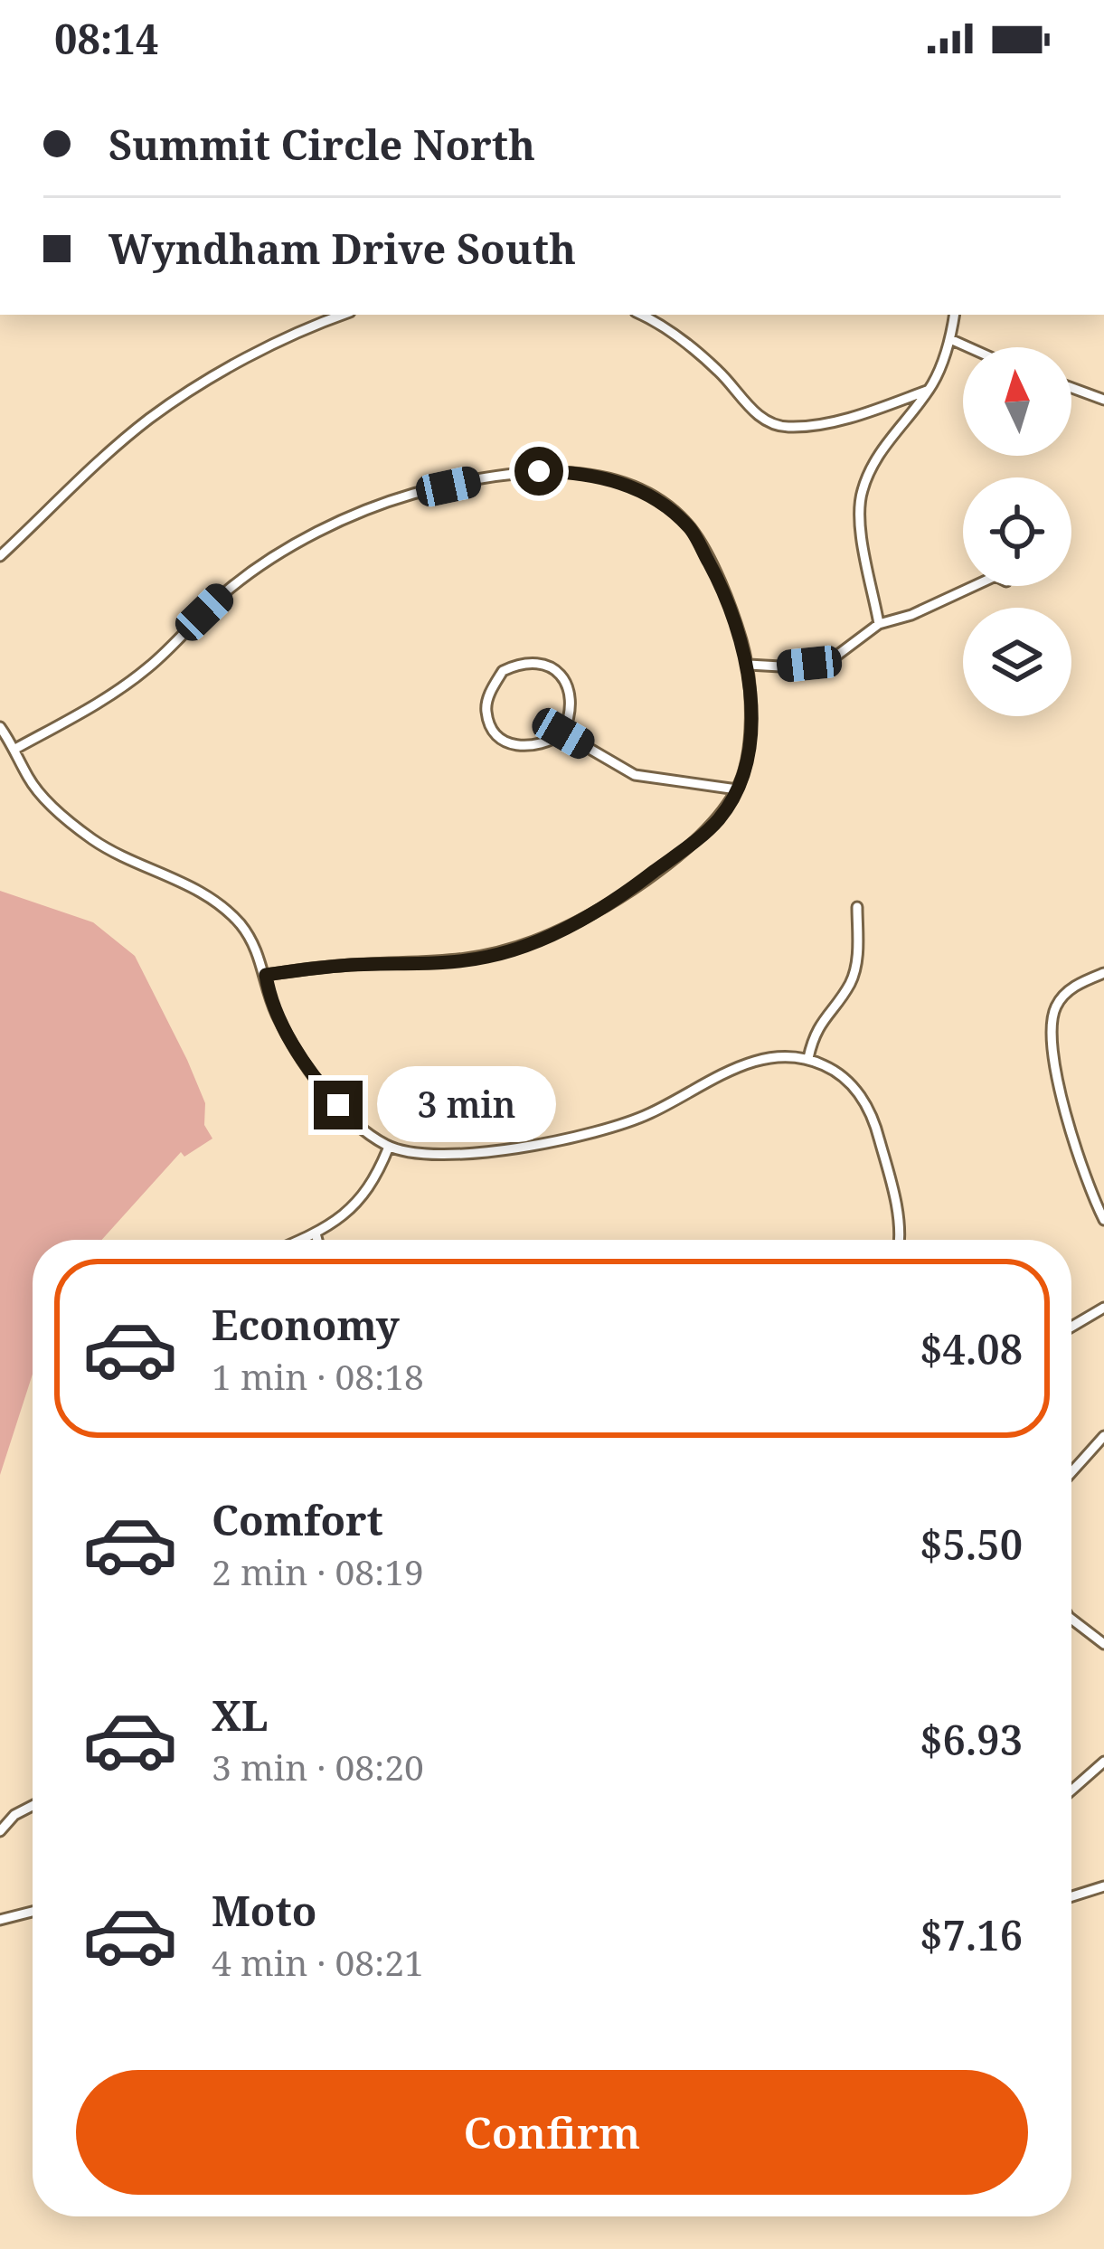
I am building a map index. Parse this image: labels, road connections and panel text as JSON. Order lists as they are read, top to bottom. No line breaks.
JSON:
{"north":"top","page":{"status":"08:14","banner":["Summit Circle North","Wyndham Drive South"],"bubble":"3 min","list":[{"name":"Economy","note":"1 min · 08:18","value":"$4.08"},{"name":"Comfort","note":"2 min · 08:19","value":"$5.50"},{"name":"XL","note":"3 min · 08:20","value":"$6.93"},{"name":"Moto","note":"4 min · 08:21","value":"$7.16"}],"buttons":"Confirm"}}
